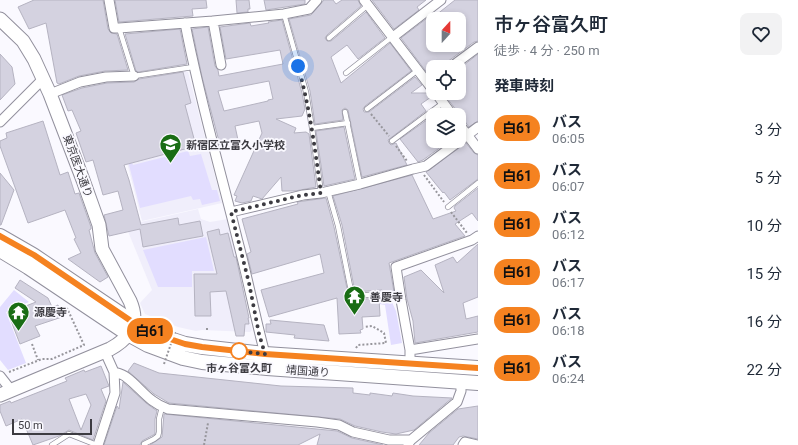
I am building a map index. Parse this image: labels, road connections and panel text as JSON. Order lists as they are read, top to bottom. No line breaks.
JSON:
{"streets":{"main road":["靖国通り"],"street":["東京医大通り"]},"crossings":[["東京医大通り","靖国通り"]],"places":{"school or university":["新宿区立富久小学校"],"temple":["善慶寺","源慶寺"],"other":["市ヶ谷富久町"]},"lines":["bus line 白61"],"scale_bar":"50 m","north":"top","page":{"on_map":"白61","heading":[["市ヶ谷富久町","徒歩 · 4 分 · 250 m"],"発車時刻"],"list":[{"mark":"白61","name":"バス","note":"06:05","value":"3 分"},{"mark":"白61","name":"バス","note":"06:07","value":"5 分"},{"mark":"白61","name":"バス","note":"06:12","value":"10 分"},{"mark":"白61","name":"バス","note":"06:17","value":"15 分"},{"mark":"白61","name":"バス","note":"06:18","value":"16 分"},{"mark":"白61","name":"バス","note":"06:24","value":"22 分"}],"scale":"50 m"}}
